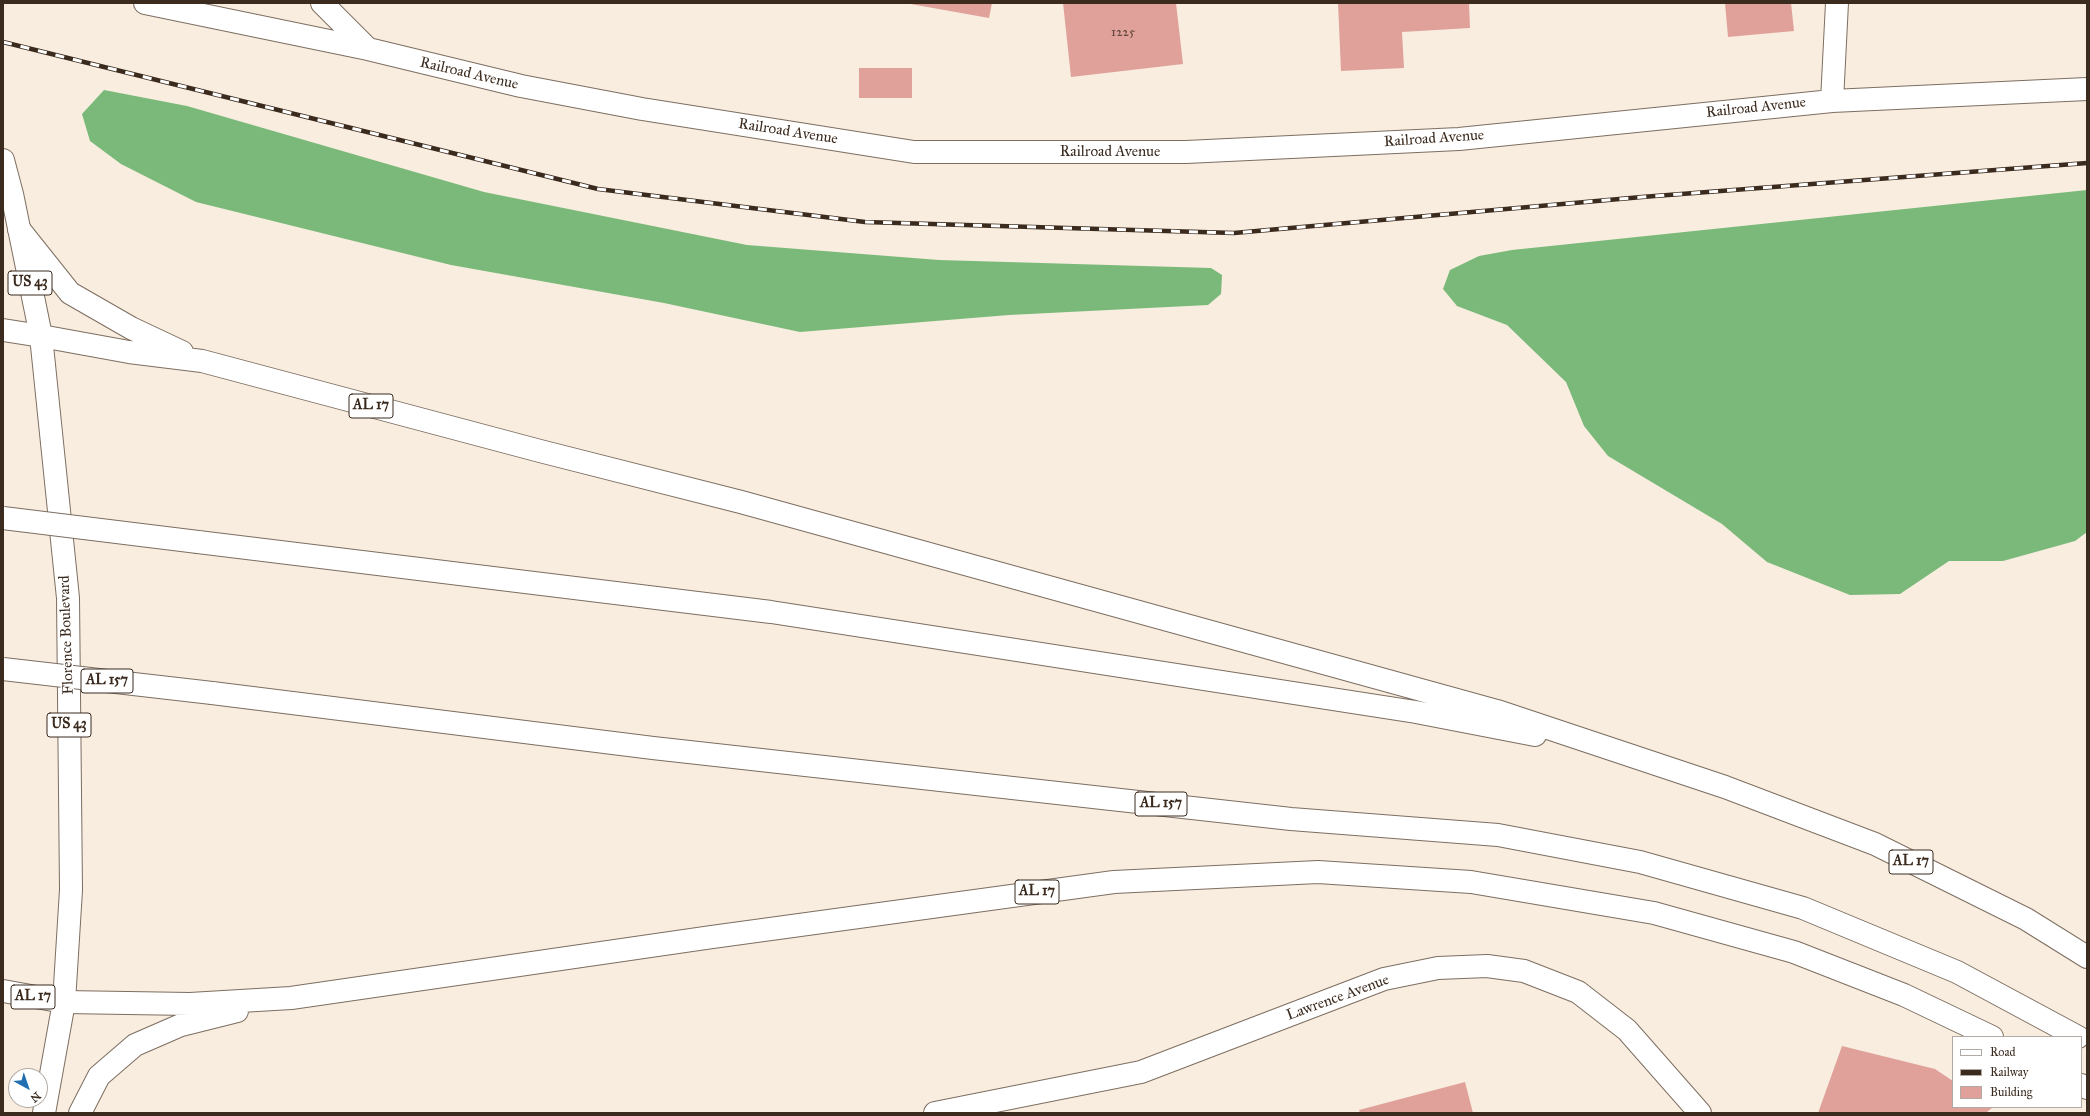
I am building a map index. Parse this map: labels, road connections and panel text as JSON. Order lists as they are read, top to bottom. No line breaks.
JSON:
{"streets":{"main road":["Railroad Avenue","US 43","AL 17","Florence Boulevard","AL 157","Lawrence Avenue"]},"crossings":[["AL 17","Florence Boulevard"]],"house_numbers":["1225"],"legend":["Road","Railway","Building"],"north":"bottom right"}
